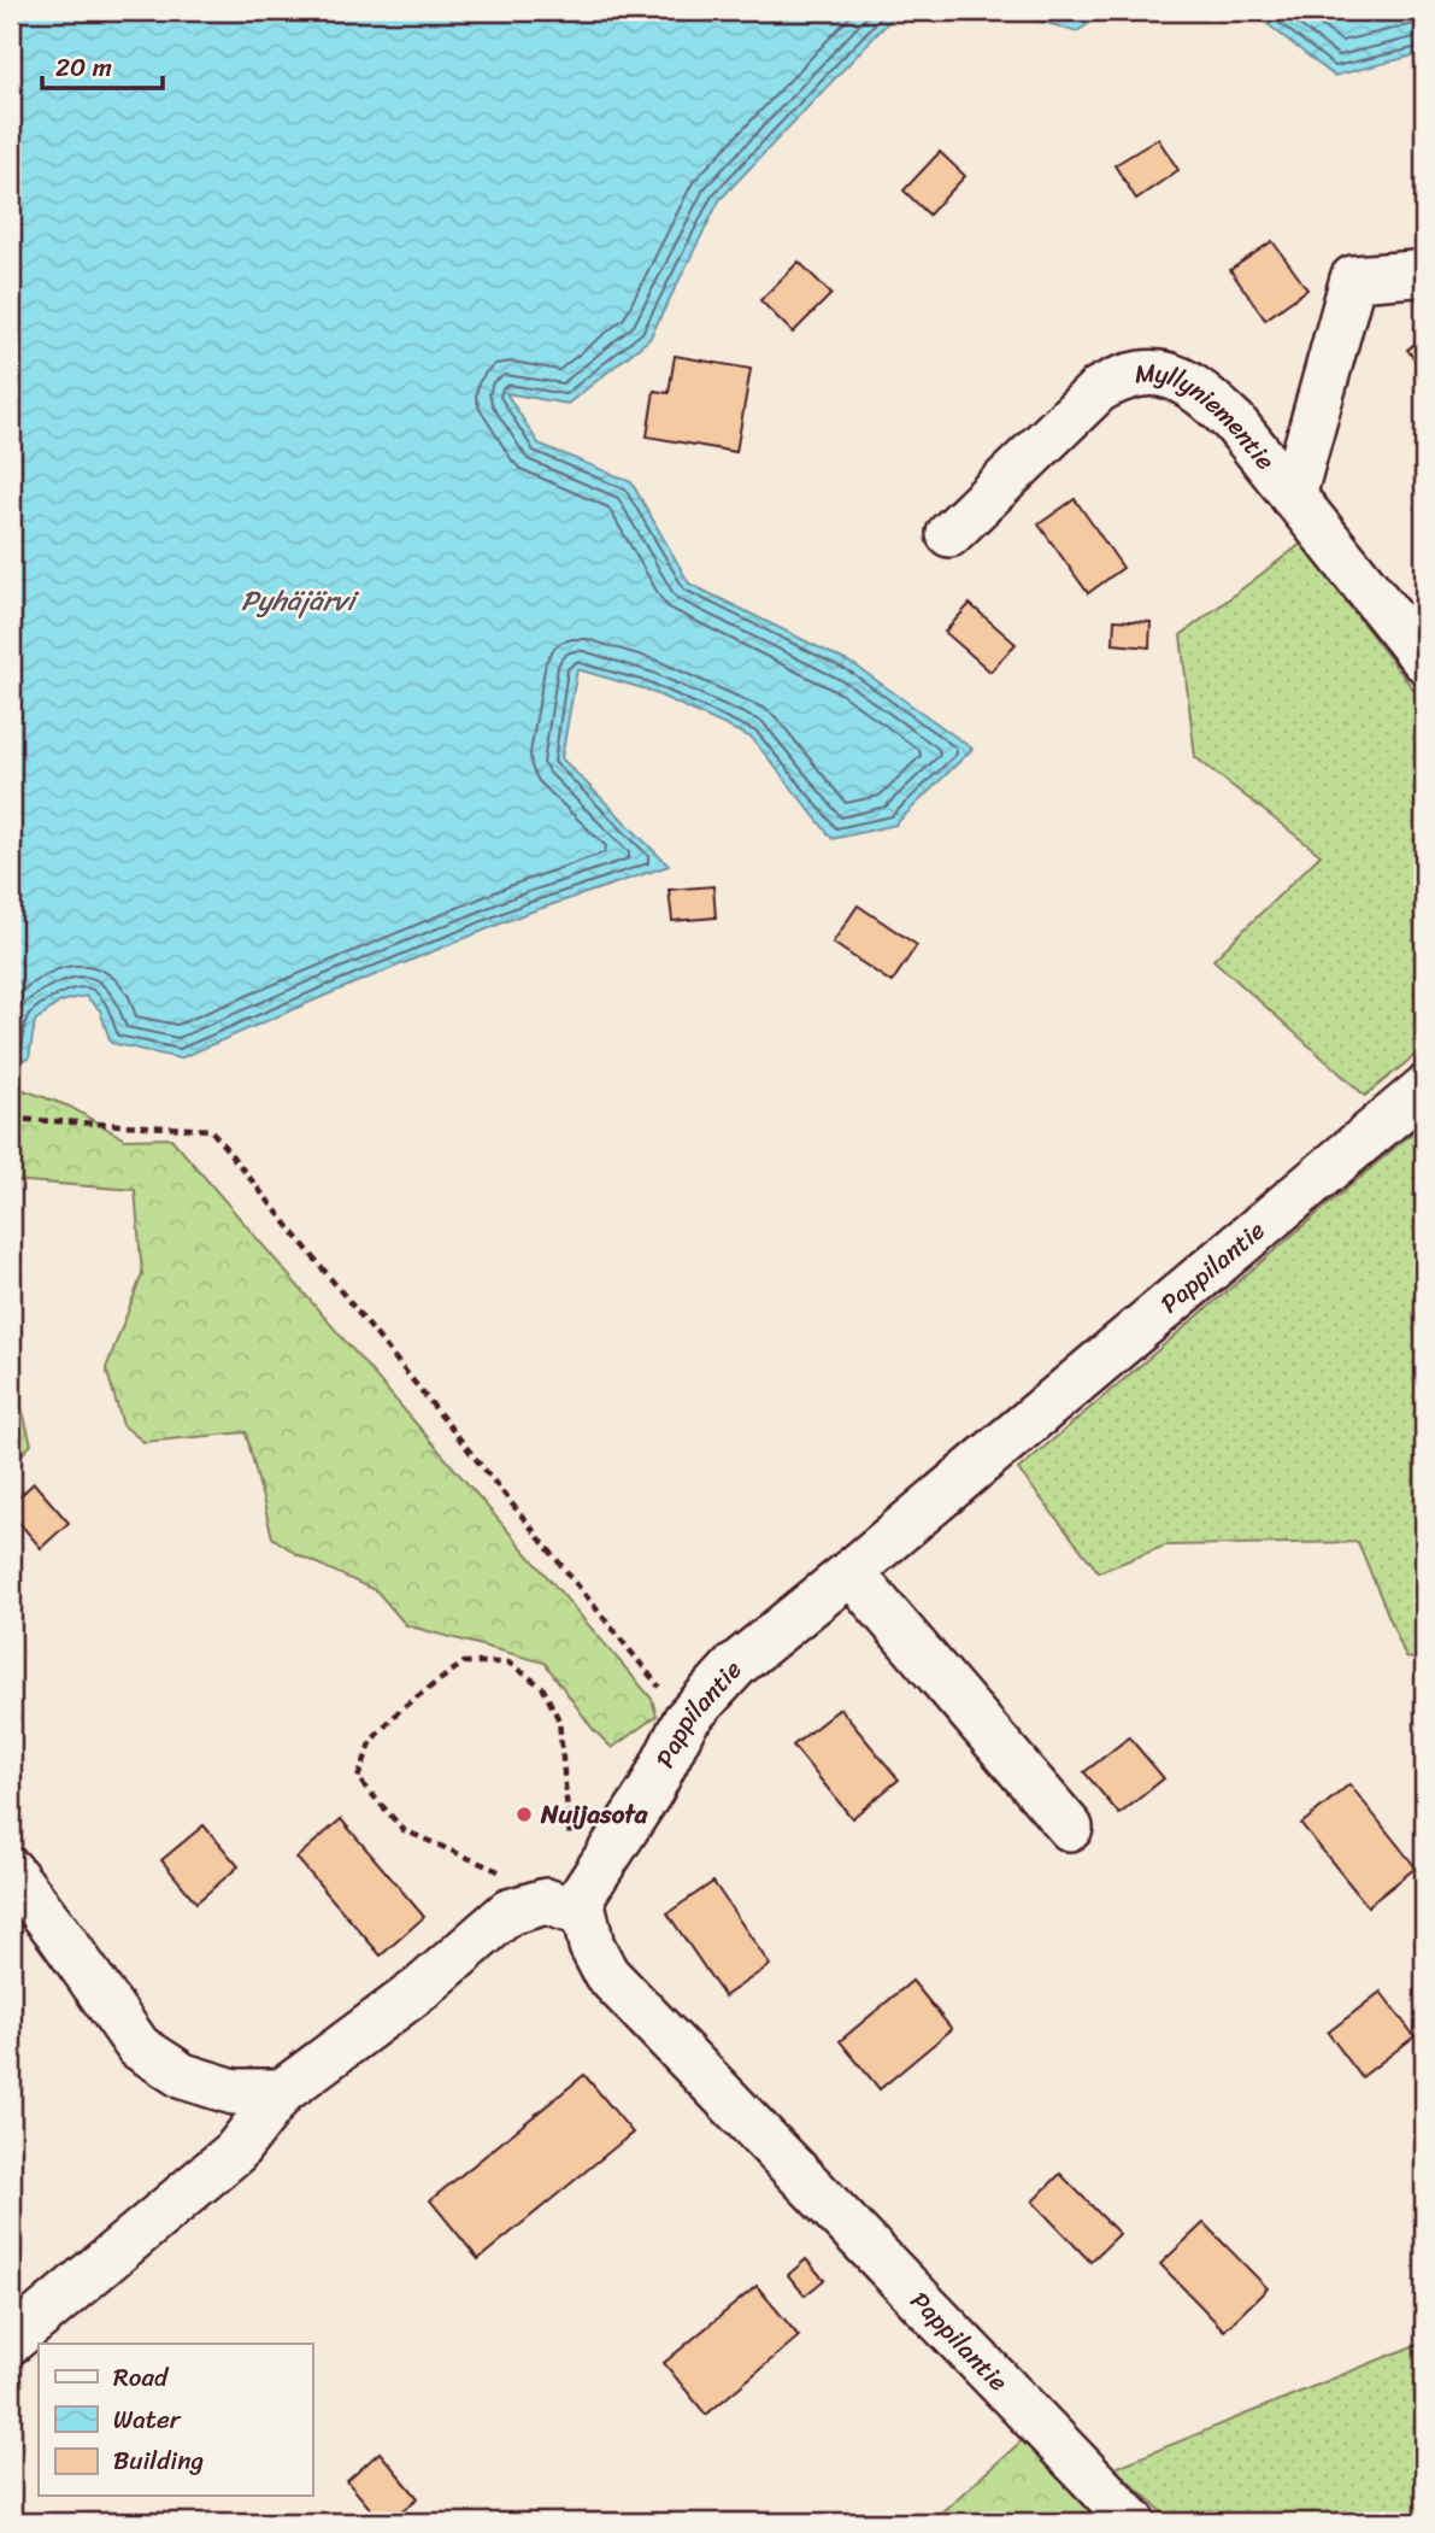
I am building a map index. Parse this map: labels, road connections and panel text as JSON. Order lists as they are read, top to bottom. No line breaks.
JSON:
{"streets":{"street":["Myllyniementie","Pappilantie"]},"water":["Pyhäjärvi"],"places":["Nuijasota"],"legend":["Road","Water","Building"],"scale_bar":"20 m"}
